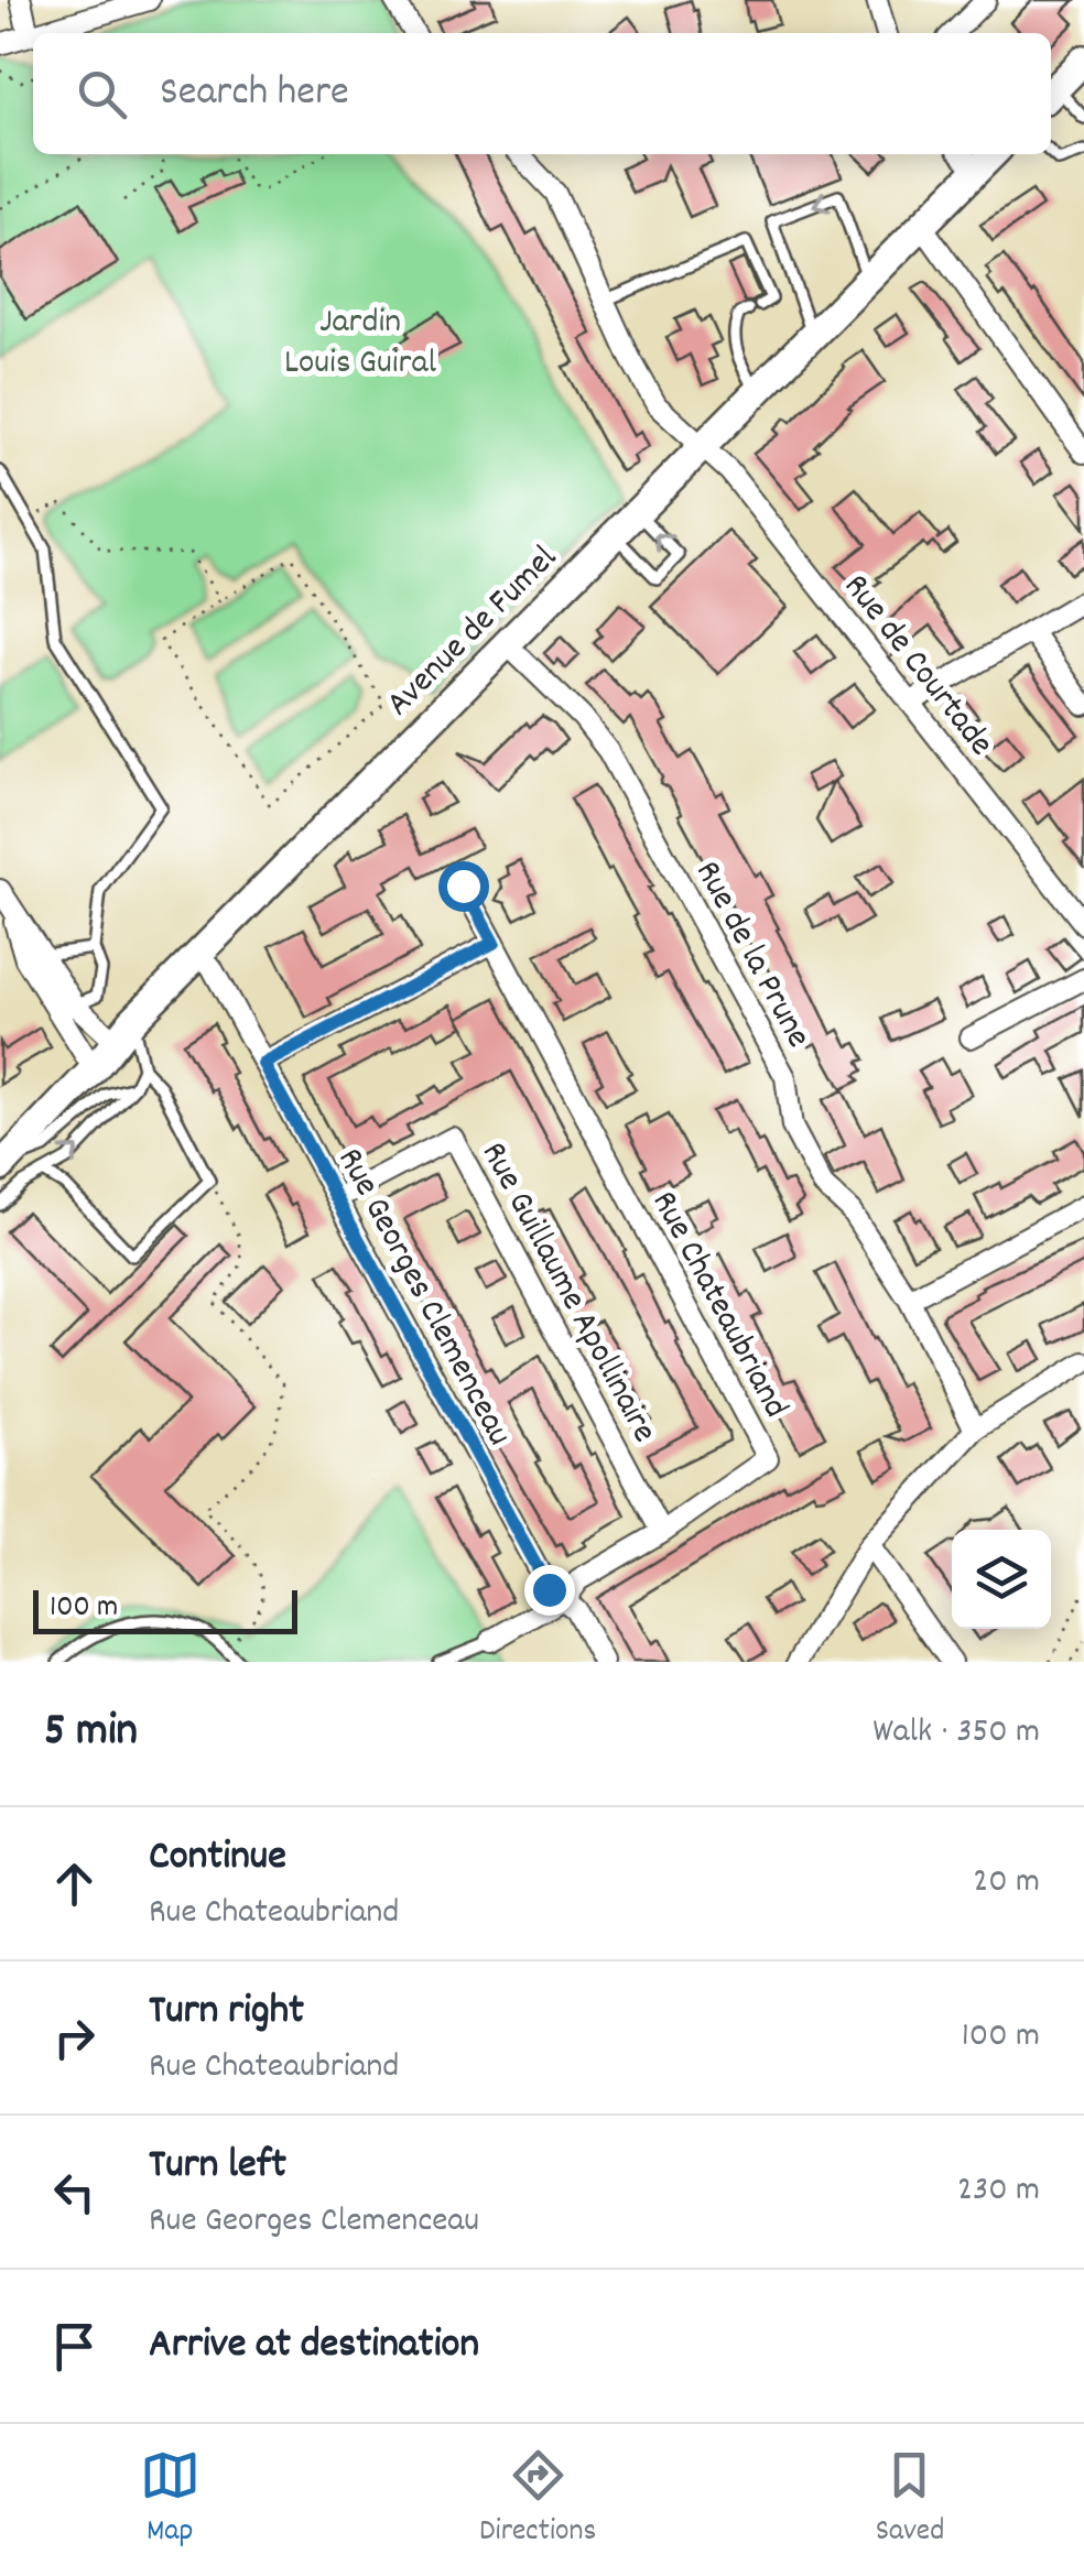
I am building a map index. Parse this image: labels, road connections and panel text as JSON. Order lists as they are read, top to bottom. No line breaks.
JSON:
{"streets":{"main road":["Avenue de Fumel"],"street":["Rue de Courtade","Rue de la Prune","Rue Guillaume Apollinaire","Rue Georges Clemenceau","Rue Chateaubriand"]},"crossings":[["Avenue de Fumel","Rue de Courtade"],["Avenue de Fumel","Rue de la Prune"],["Avenue de Fumel","Rue Georges Clemenceau"],["Rue Guillaume Apollinaire","Rue Georges Clemenceau"],["Rue Guillaume Apollinaire","Rue Chateaubriand"],["Rue Georges Clemenceau","Rue Chateaubriand"]],"parks":["Jardin Louis Guiral"],"scale_bar":"100 m","page":{"search":"Search here","scale":"100 m","heading":["5 min","Walk · 350 m"],"list":[["Continue","Rue Chateaubriand","20 m"],["Turn right","Rue Chateaubriand","100 m"],["Turn left","Rue Georges Clemenceau","230 m"],"Arrive at destination"],"nav":["Map","Directions","Saved"]}}
